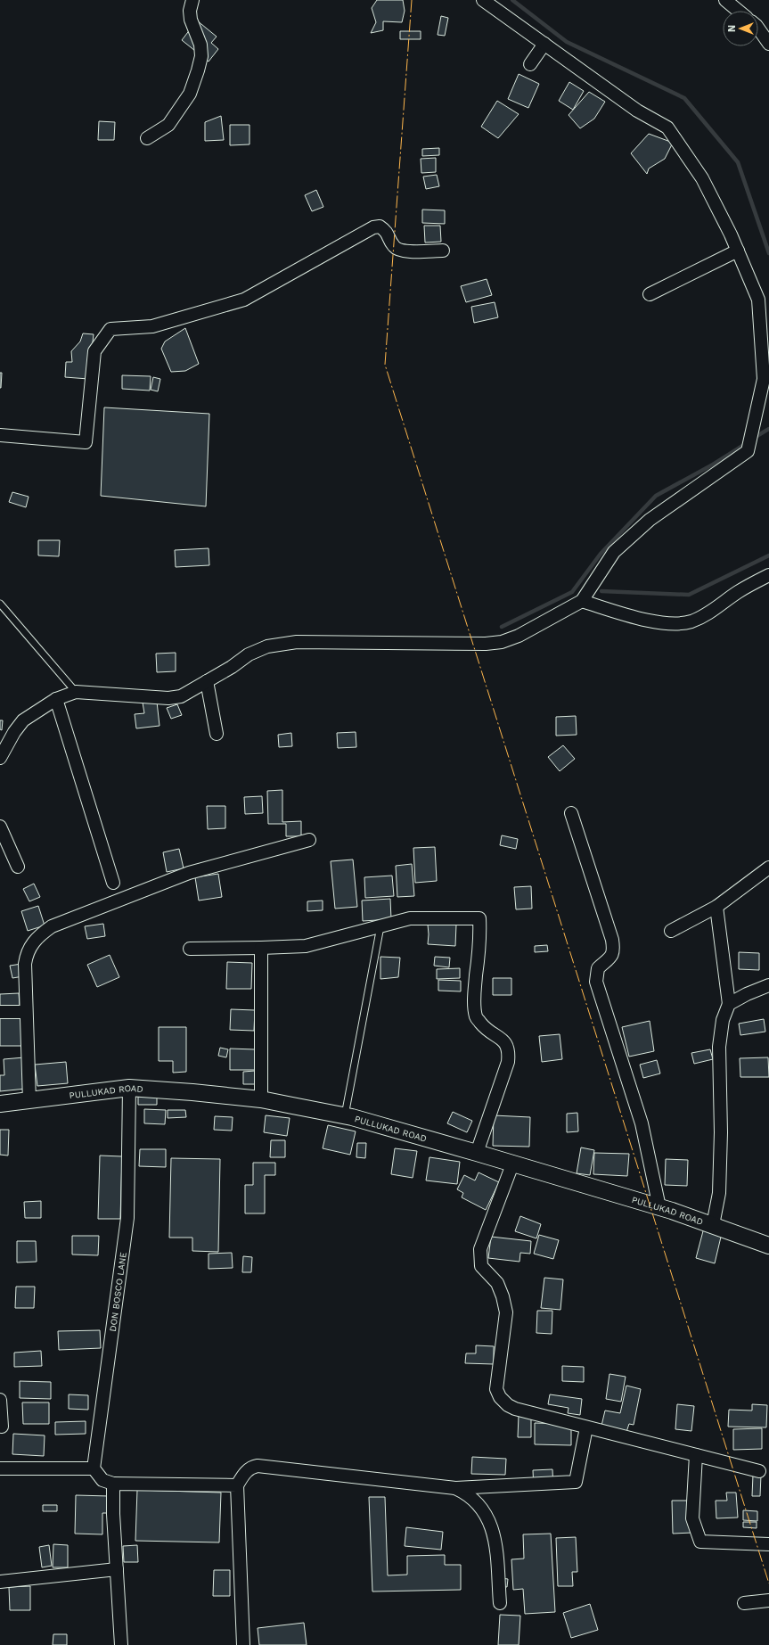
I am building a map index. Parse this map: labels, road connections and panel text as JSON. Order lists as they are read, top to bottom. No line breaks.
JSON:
{"streets":{"street":["PULLUKAD ROAD","DON BOSCO LANE"]},"crossings":[["PULLUKAD ROAD","DON BOSCO LANE"]],"north":"left"}
